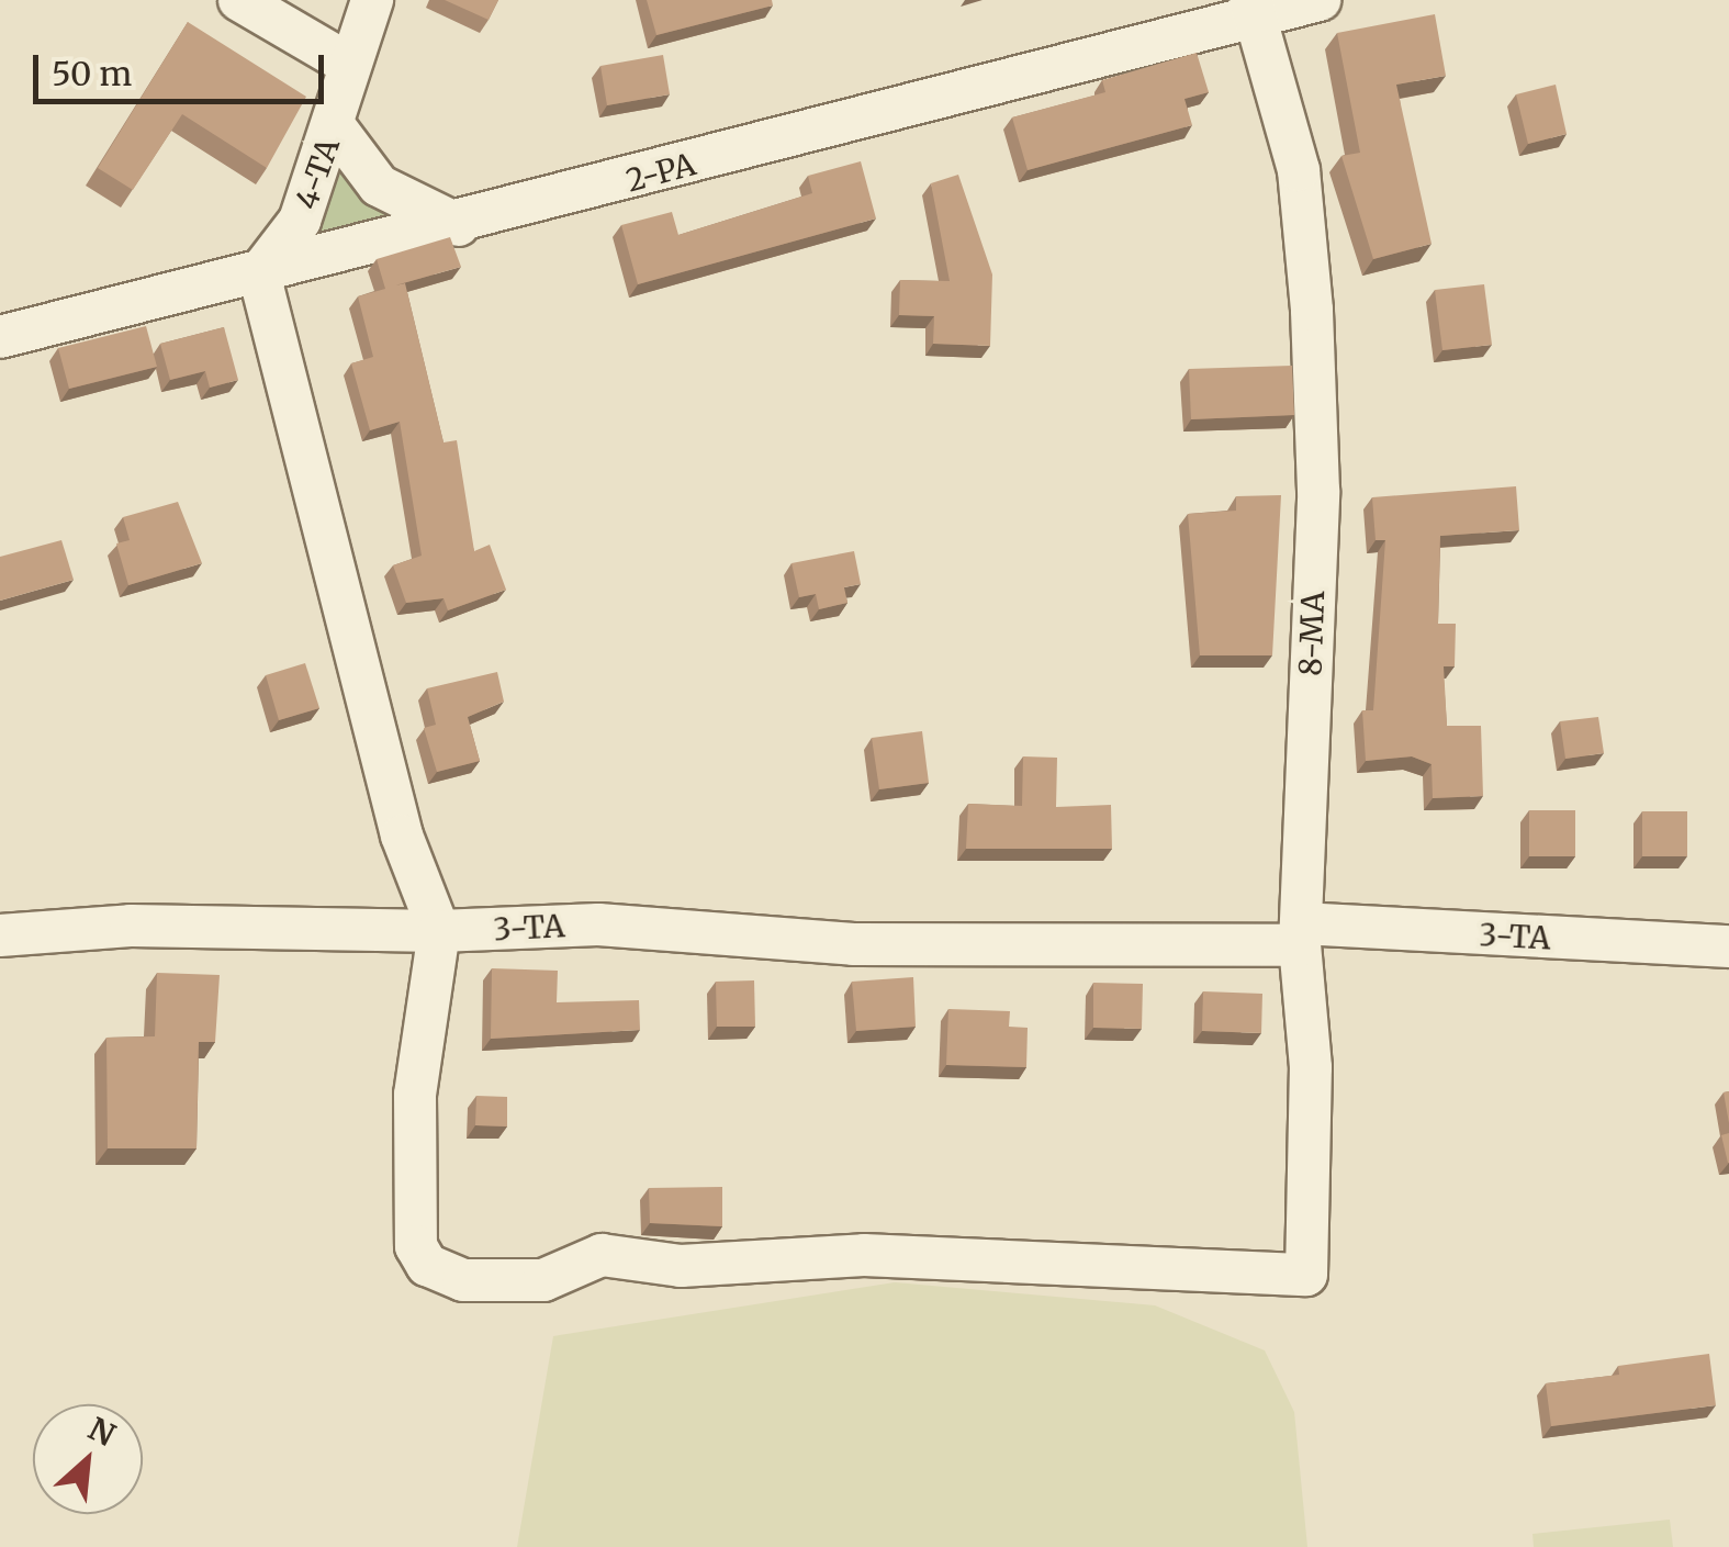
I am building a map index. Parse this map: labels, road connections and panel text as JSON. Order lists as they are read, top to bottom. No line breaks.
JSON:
{"streets":{"street":["2-РА","4-ТА","8-МА","3-ТА"]},"crossings":[["2-РА","4-ТА"],["2-РА","8-МА"],["8-МА","3-ТА"]],"scale_bar":"50 m","north":"top right"}
